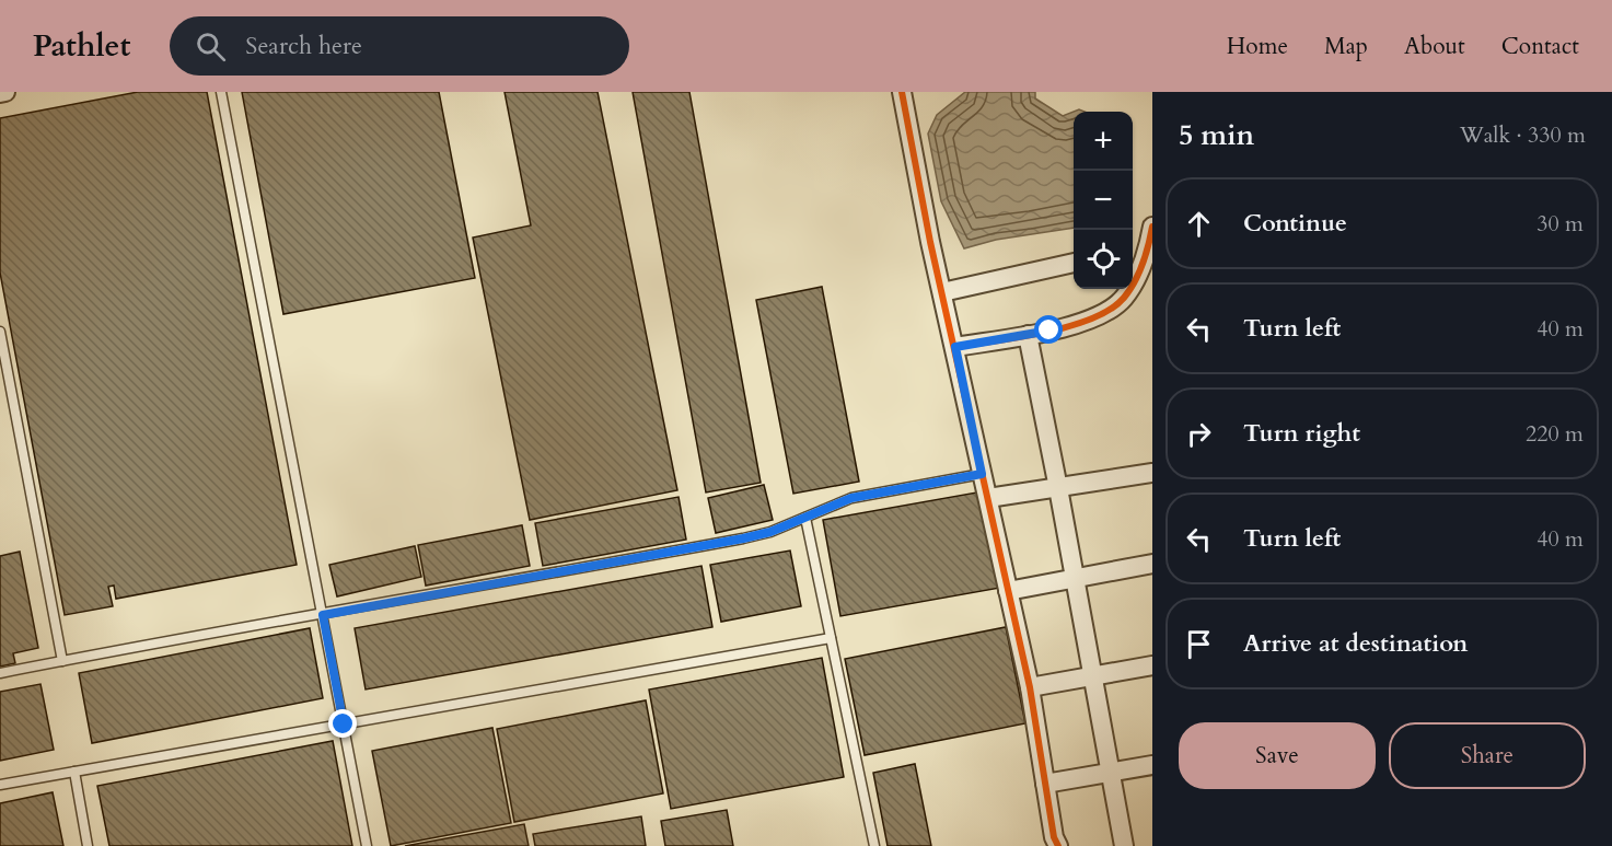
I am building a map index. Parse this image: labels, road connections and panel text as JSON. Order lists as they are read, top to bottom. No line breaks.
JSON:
{"page":{"header":"Pathlet","search":"Search here","nav":["Home","Map","About","Contact"],"heading":["5 min","Walk · 330 m"],"map_buttons":["+","−"],"list":[["Continue","30 m"],["Turn left","40 m"],["Turn right","220 m"],["Turn left","40 m"],"Arrive at destination"],"buttons":["Save","Share"]}}
